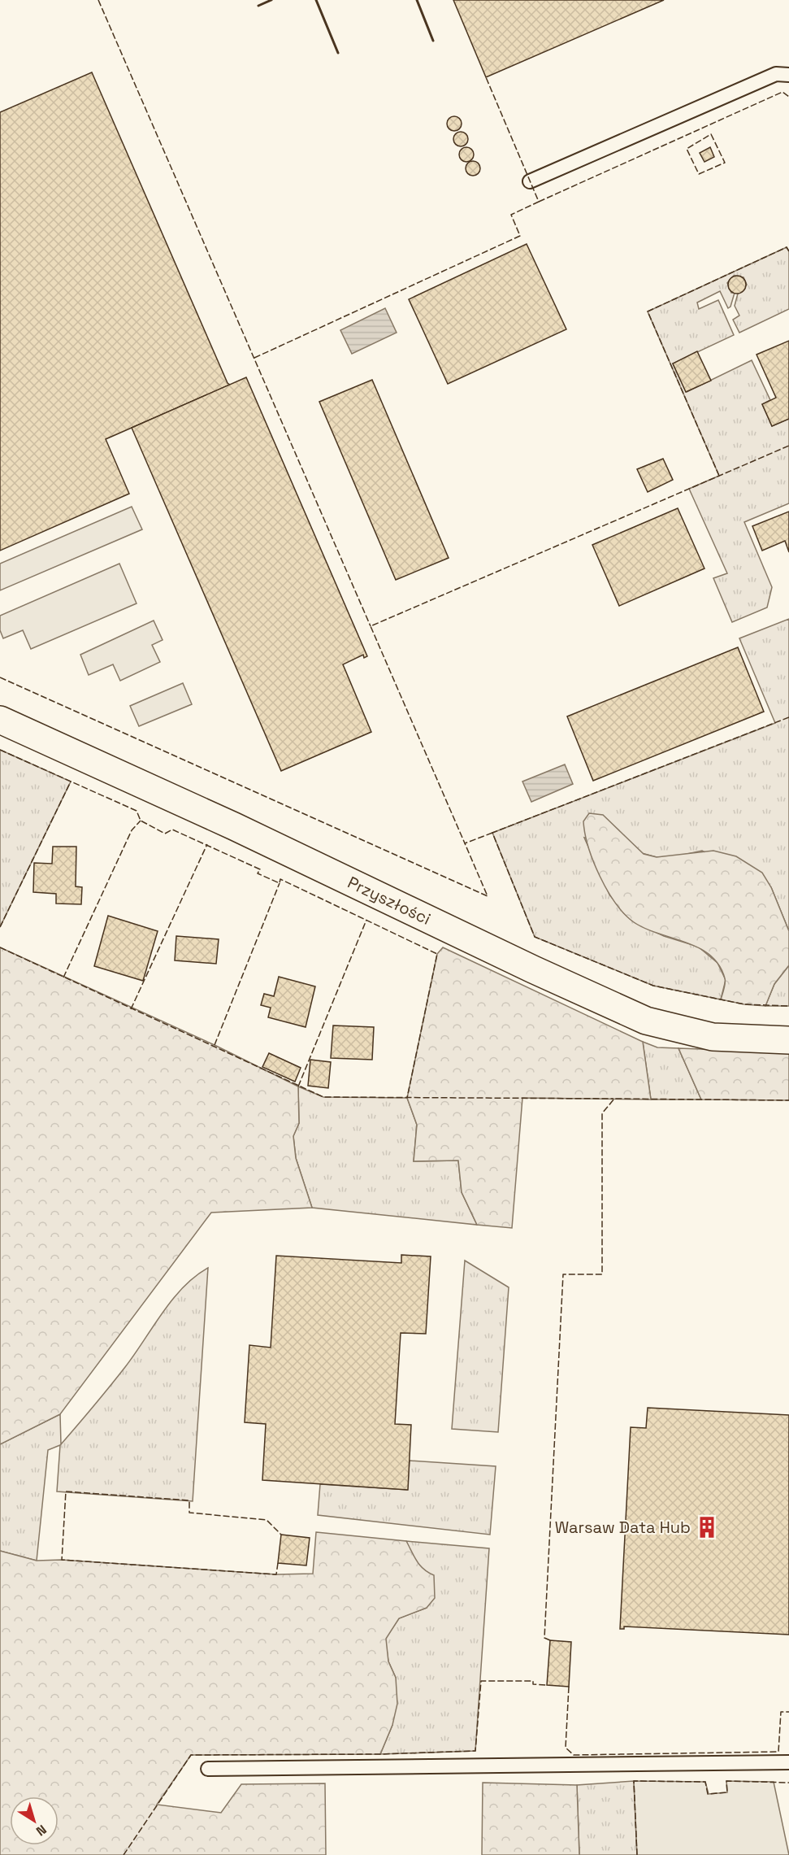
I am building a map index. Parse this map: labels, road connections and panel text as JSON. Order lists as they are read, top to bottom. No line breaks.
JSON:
{"streets":{"street":["Przyszłości"]},"places":{"building":["Warsaw Data Hub"]},"north":"bottom right"}
